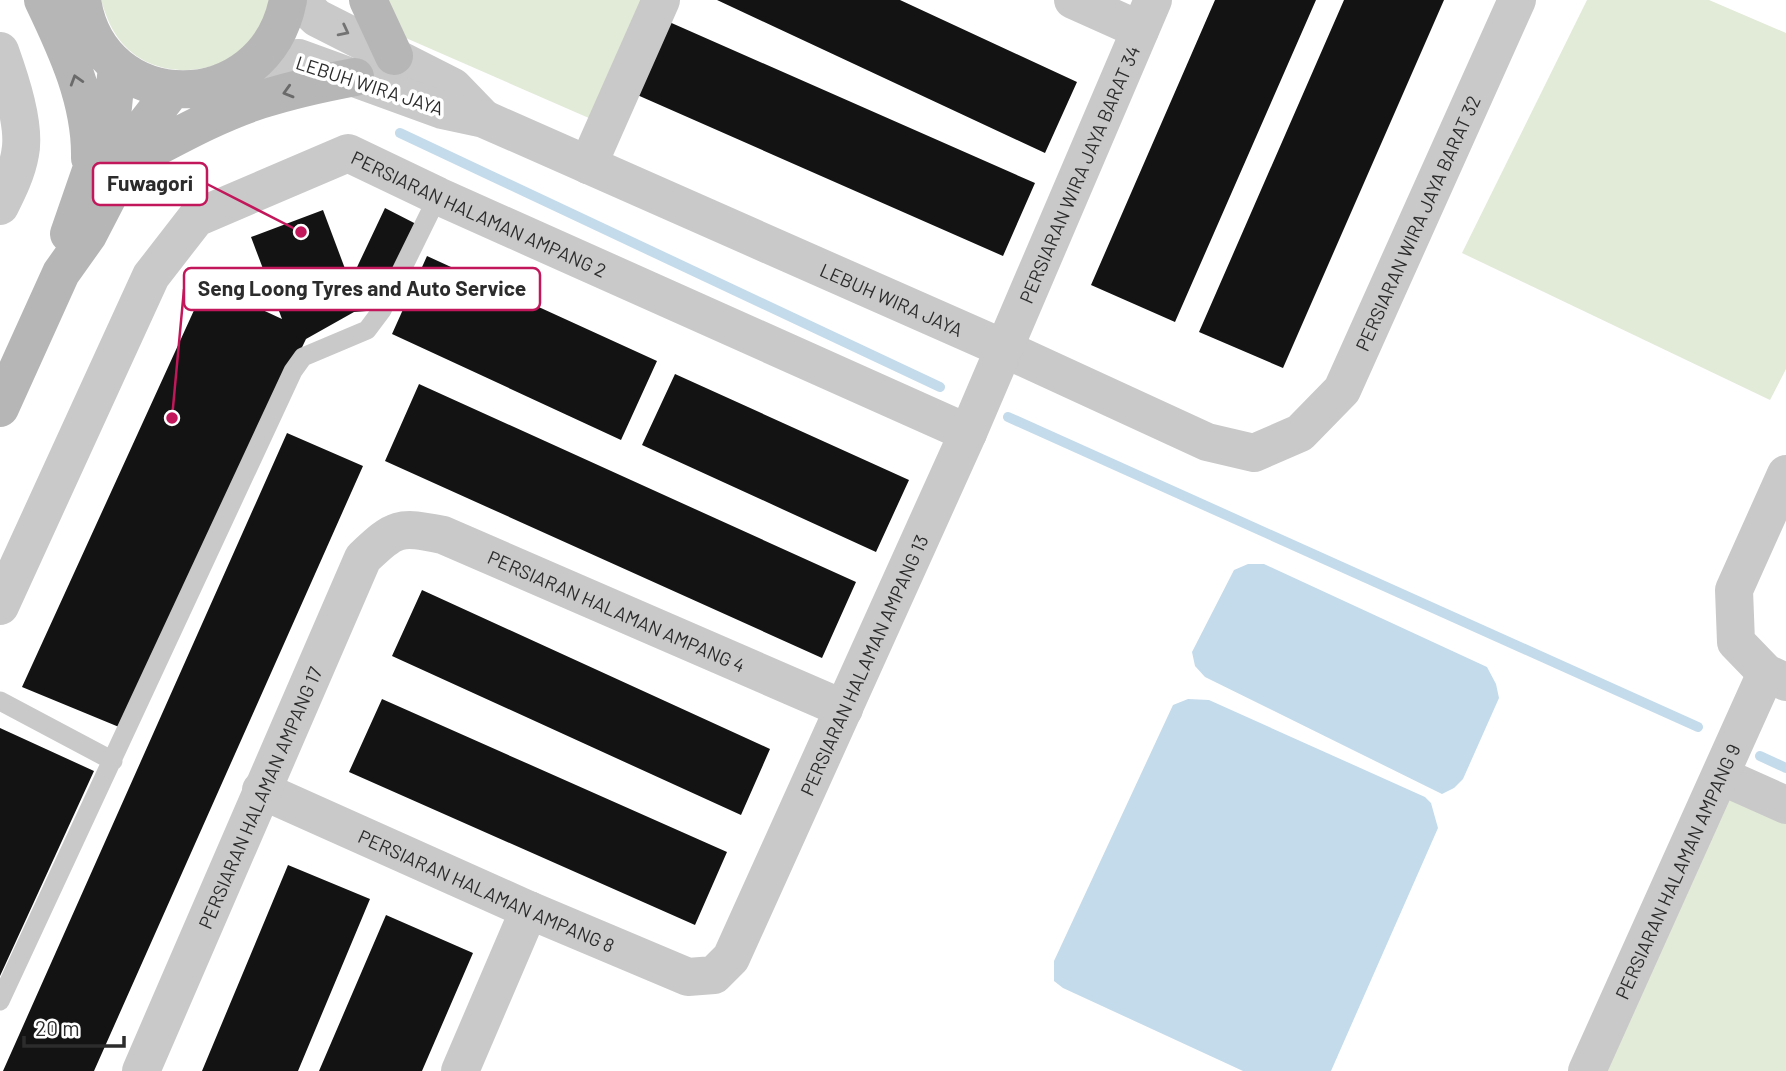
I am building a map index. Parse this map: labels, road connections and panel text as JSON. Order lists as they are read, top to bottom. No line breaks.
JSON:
{"streets":{"street":["LEBUH WIRA JAYA","PERSIARAN WIRA JAYA BARAT 34","PERSIARAN HALAMAN AMPANG 2","PERSIARAN WIRA JAYA BARAT 32","PERSIARAN HALAMAN AMPANG 4","PERSIARAN HALAMAN AMPANG 13","PERSIARAN HALAMAN AMPANG 17","PERSIARAN HALAMAN AMPANG 9","PERSIARAN HALAMAN AMPANG 8"]},"crossings":[["LEBUH WIRA JAYA","PERSIARAN WIRA JAYA BARAT 34"],["LEBUH WIRA JAYA","PERSIARAN WIRA JAYA BARAT 32"],["LEBUH WIRA JAYA","PERSIARAN HALAMAN AMPANG 13"],["PERSIARAN WIRA JAYA BARAT 34","PERSIARAN HALAMAN AMPANG 13"],["PERSIARAN HALAMAN AMPANG 2","PERSIARAN HALAMAN AMPANG 13"],["PERSIARAN HALAMAN AMPANG 4","PERSIARAN HALAMAN AMPANG 13"],["PERSIARAN HALAMAN AMPANG 4","PERSIARAN HALAMAN AMPANG 17"],["PERSIARAN HALAMAN AMPANG 13","PERSIARAN HALAMAN AMPANG 8"],["PERSIARAN HALAMAN AMPANG 17","PERSIARAN HALAMAN AMPANG 8"]],"places":["Fuwagori","Seng Loong Tyres and Auto Service"],"scale_bar":"20 m"}
